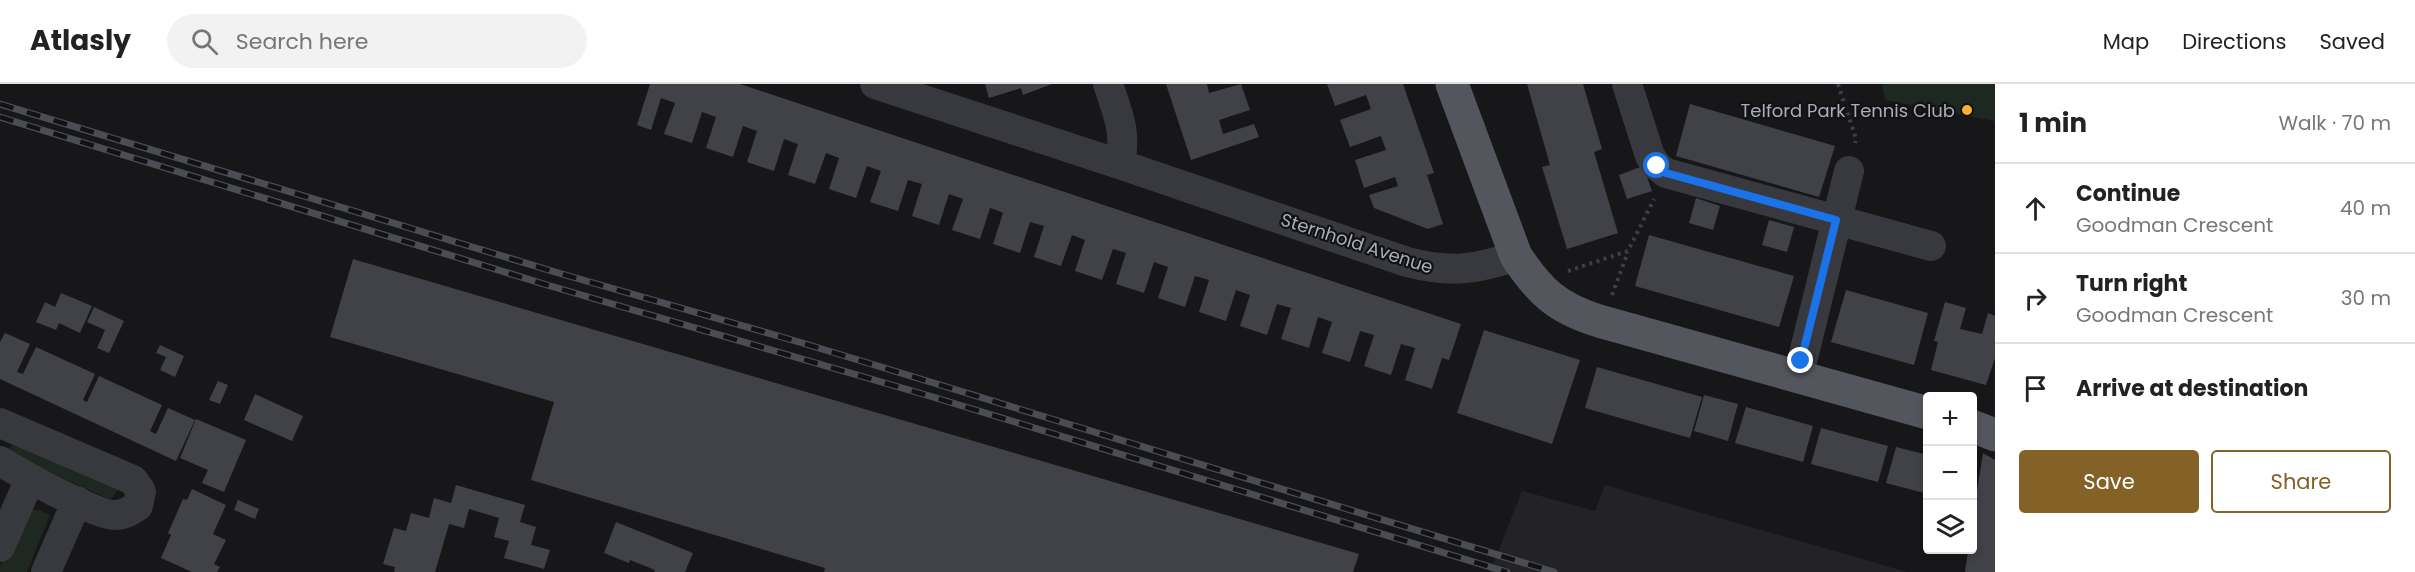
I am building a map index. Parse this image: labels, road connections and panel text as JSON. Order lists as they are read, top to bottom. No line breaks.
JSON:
{"streets":{"street":["Sternhold Avenue"]},"places":["Telford Park Tennis Club"],"page":{"header":"Atlasly","search":"Search here","nav":["Map","Directions","Saved"],"heading":["1 min","Walk · 70 m"],"list":[["Continue","Goodman Crescent","40 m"],["Turn right","Goodman Crescent","30 m"],"Arrive at destination"],"map_buttons":["+","−"],"buttons":["Save","Share"]}}
